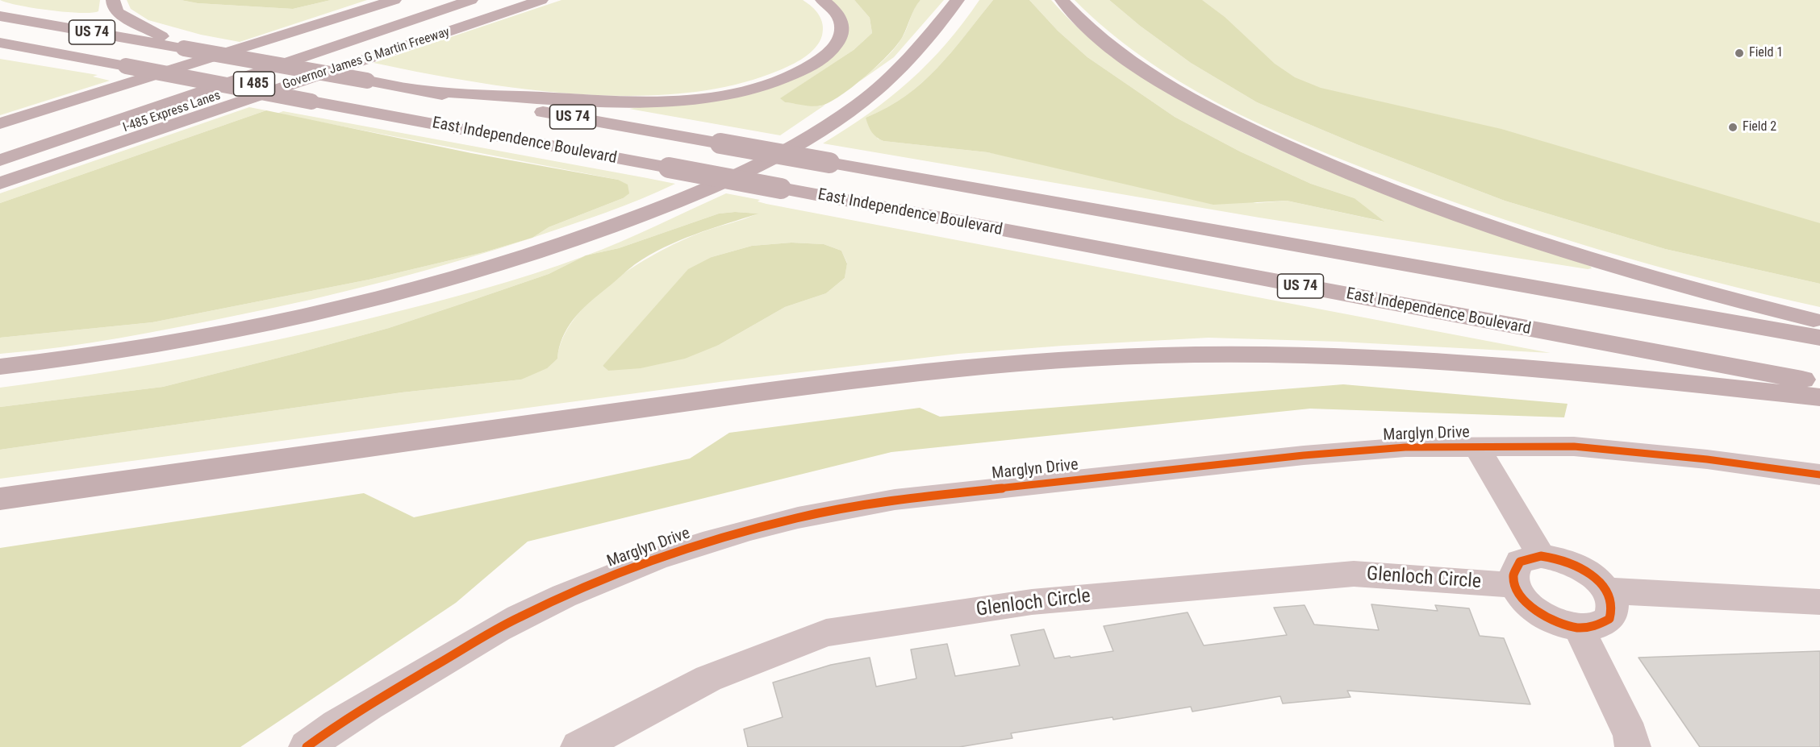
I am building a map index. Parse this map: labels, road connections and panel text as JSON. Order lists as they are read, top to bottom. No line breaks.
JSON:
{"streets":{"highway":["US 74","Governor James G Martin Freeway","I 485","I-485 Express Lanes","East Independence Boulevard"],"street":["Marglyn Drive","Glenloch Circle"]},"places":["Field 1","Field 2"]}
